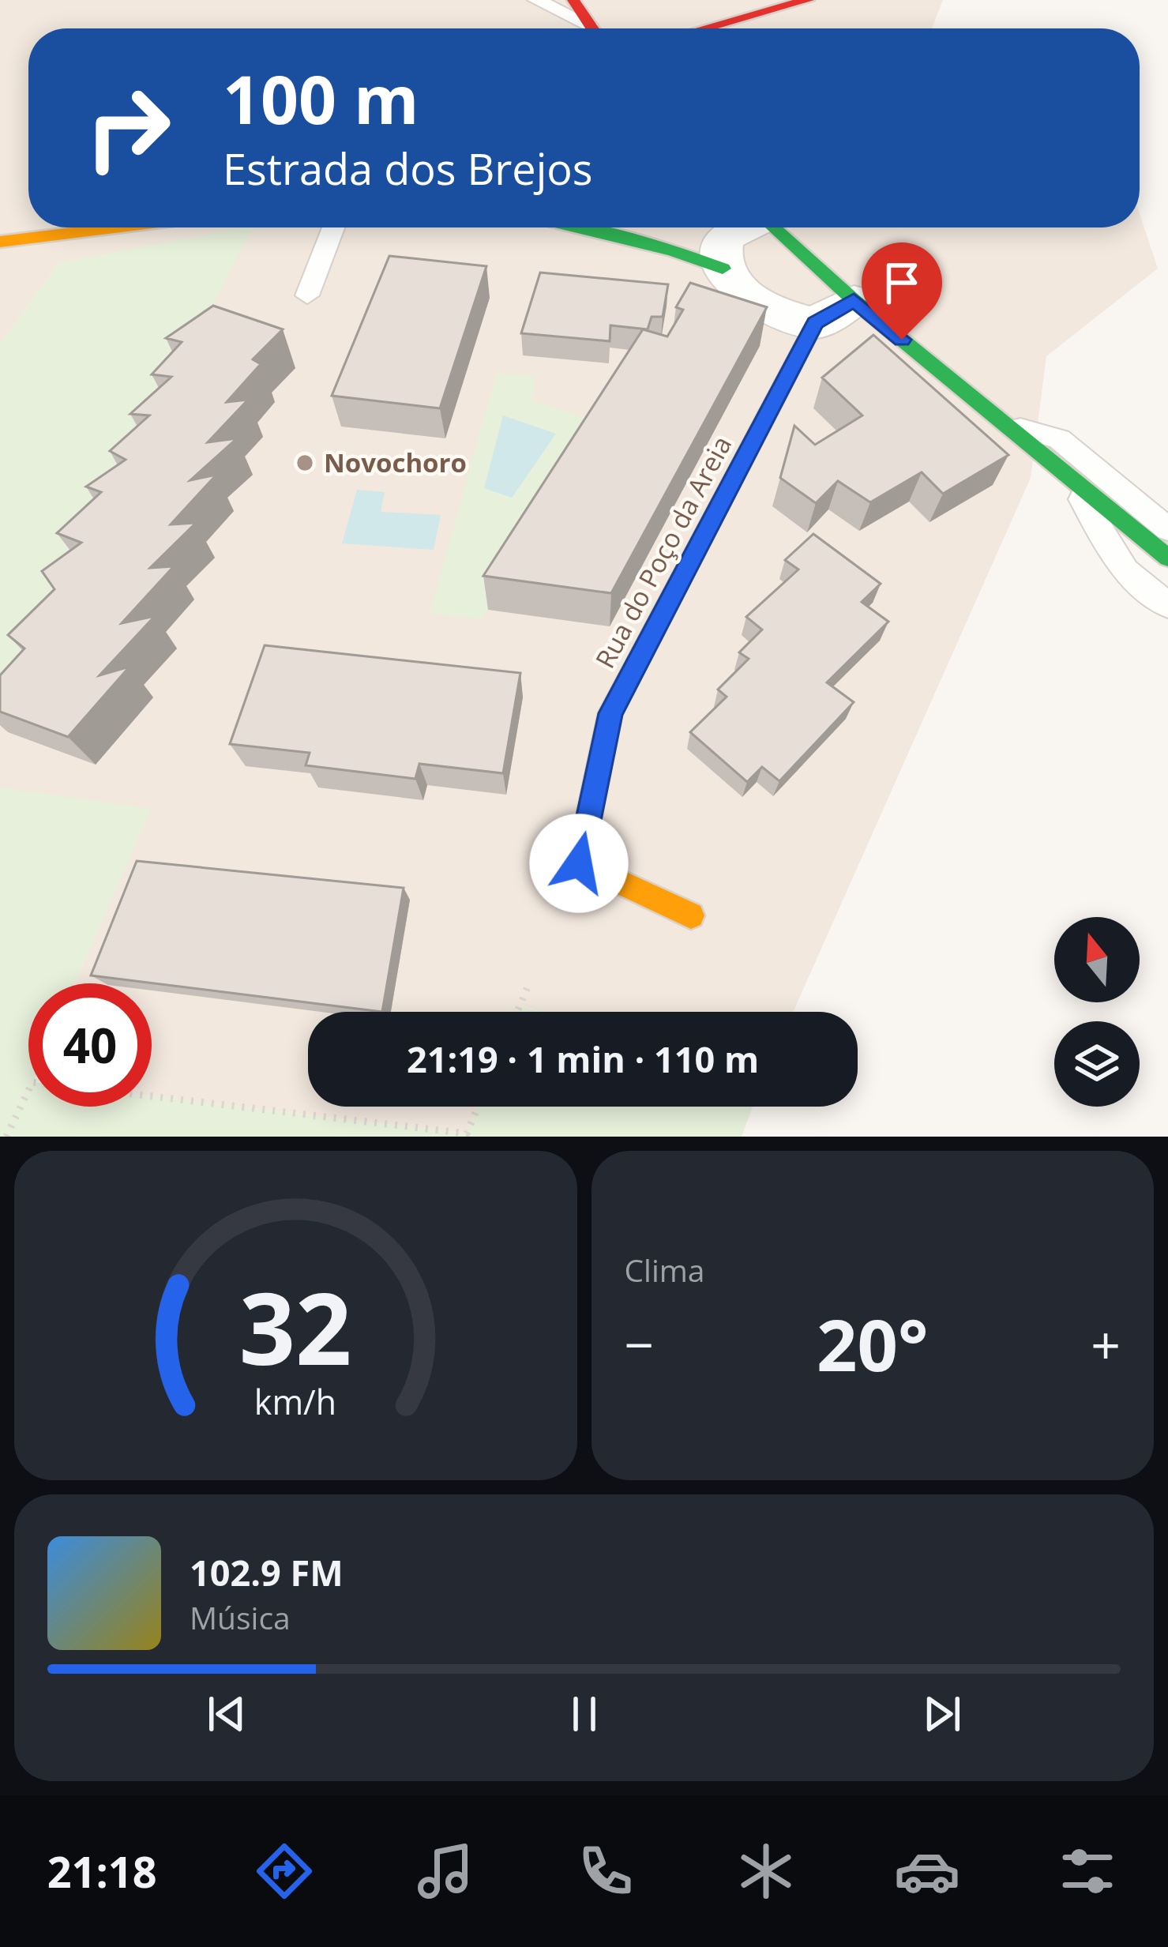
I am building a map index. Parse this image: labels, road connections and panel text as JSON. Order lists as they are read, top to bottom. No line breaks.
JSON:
{"streets":{"street":["Rua do Poço da Areia"]},"places":["Novochoro"],"north":"top","page":{"turn":["100 m","Estrada dos Brejos"],"limit":"40","trip":"21:19 · 1 min · 110 m","tile":"Clima","heat":["−","20°","+"],"song":["102.9 FM","Música"],"tabs":"21:18","gauge":["32","km/h"]}}
